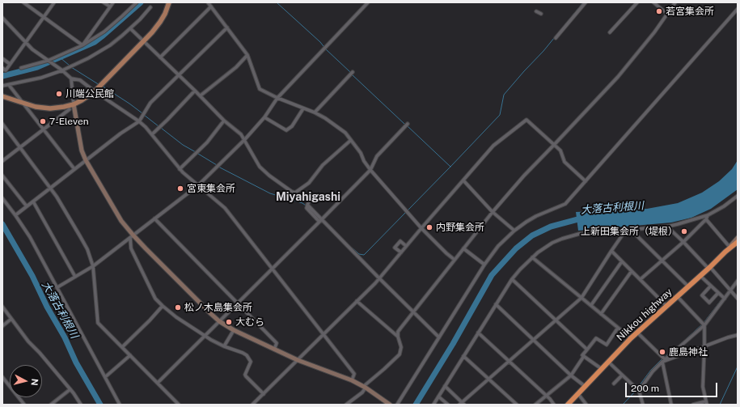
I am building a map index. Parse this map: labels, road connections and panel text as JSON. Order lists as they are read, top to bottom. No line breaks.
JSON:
{"streets":{"highway":["Nikkou highway"]},"districts":["Miyahigashi"],"water":["大落古利根川"],"places":["若宮集会所","川端公民館","7-Eleven","宮東集会所","内野集会所","上新田集会所（堤根）","松ノ木島集会所","大むら","鹿島神社"],"scale_bar":"200 m","north":"right"}
